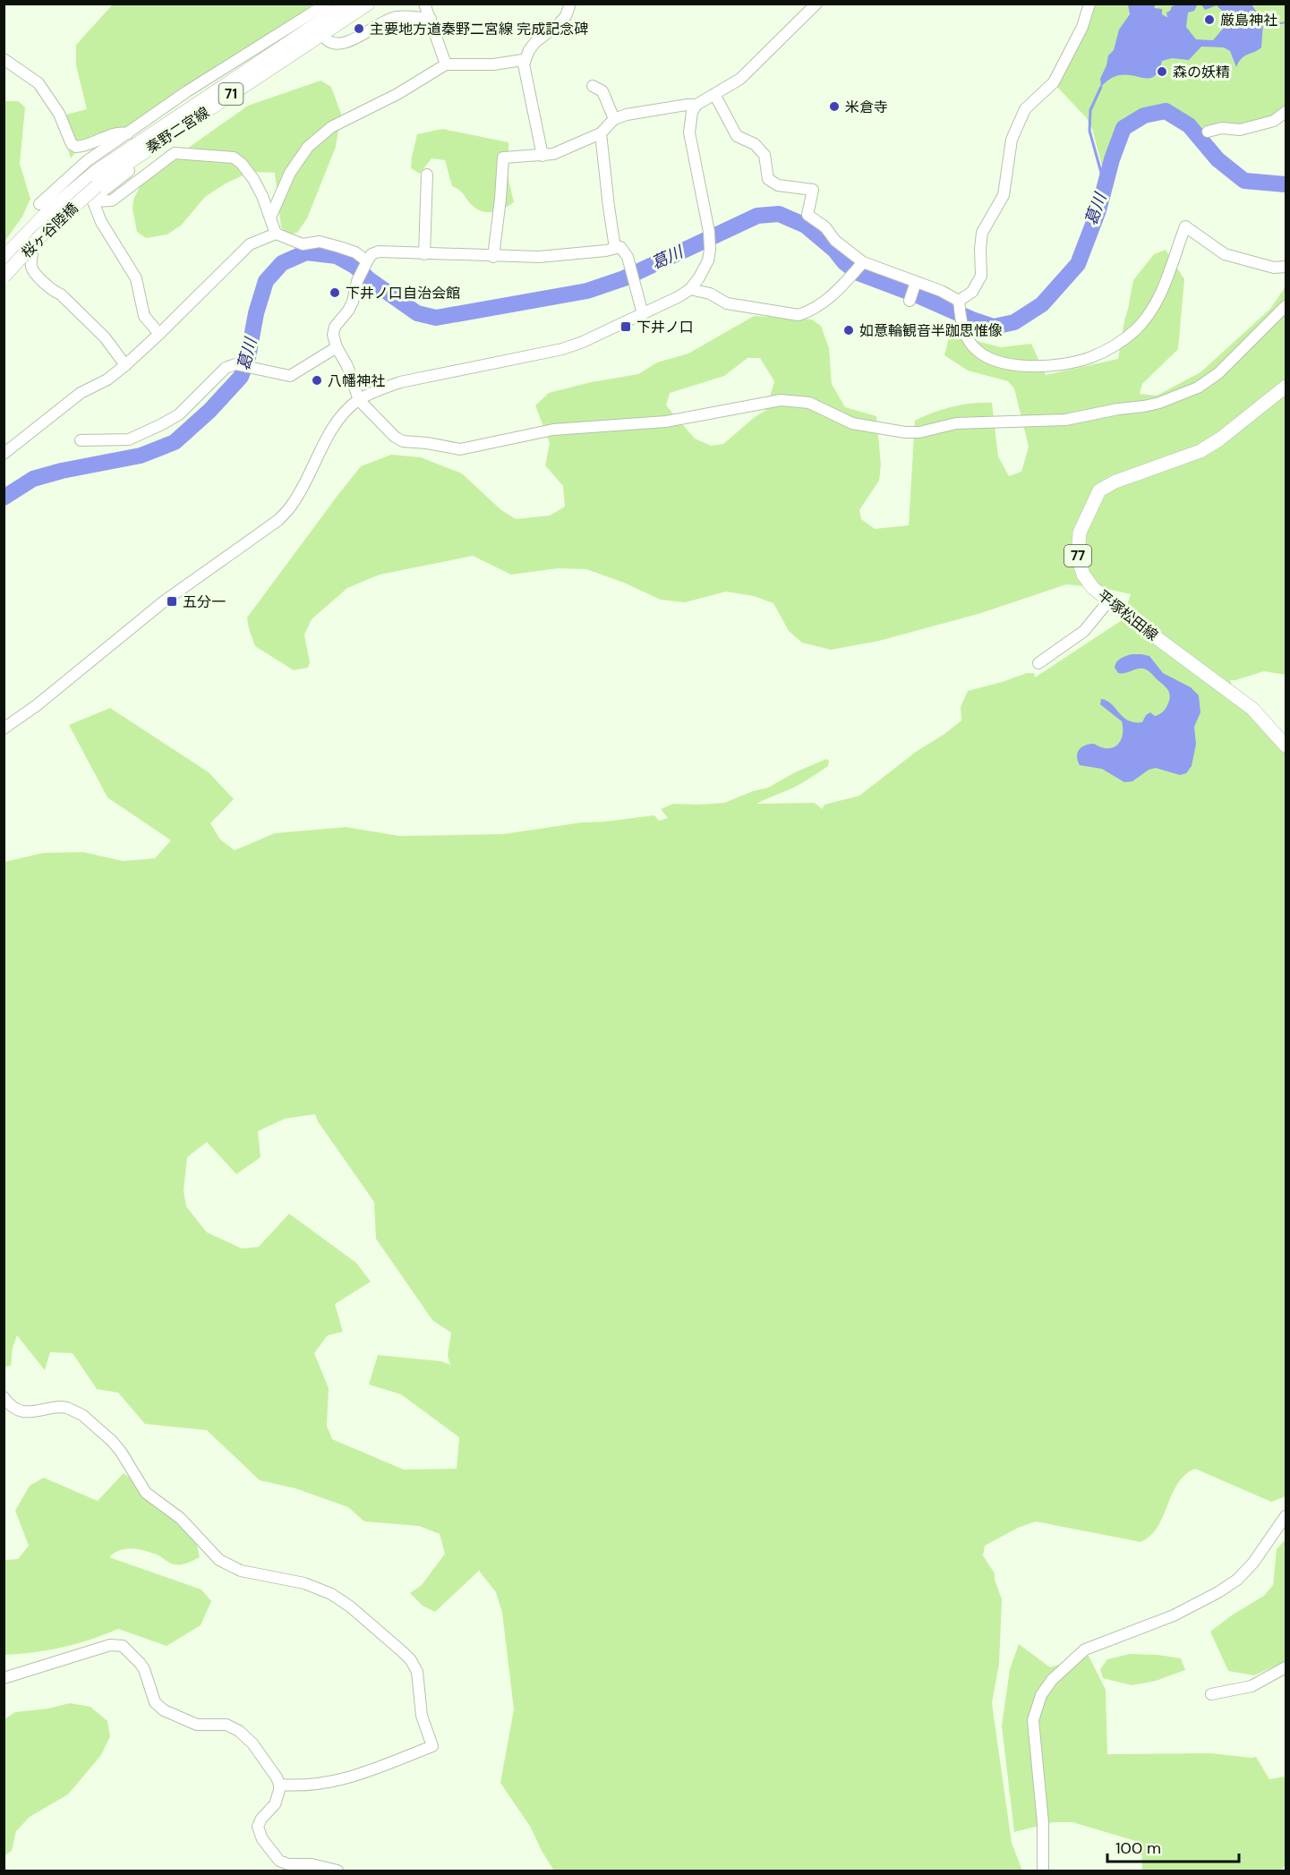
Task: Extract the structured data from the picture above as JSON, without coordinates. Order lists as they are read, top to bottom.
{
  "streets": {
    "main road": [
      "71",
      "秦野二宮線",
      "桜ヶ谷陸橋",
      "77",
      "平塚松田線"
    ]
  },
  "crossings": [
    ["秦野二宮線", "桜ヶ谷陸橋"]
  ],
  "water": ["葛川"],
  "places": {
    "other": [
      "厳島神社",
      "主要地方道秦野二宮線 完成記念碑",
      "森の妖精",
      "米倉寺",
      "下井ノ口自治会館",
      "如意輪観音半跏思惟像",
      "八幡神社"
    ],
    "transit": ["下井ノ口", "五分一"]
  },
  "scale_bar": "100 m"
}
